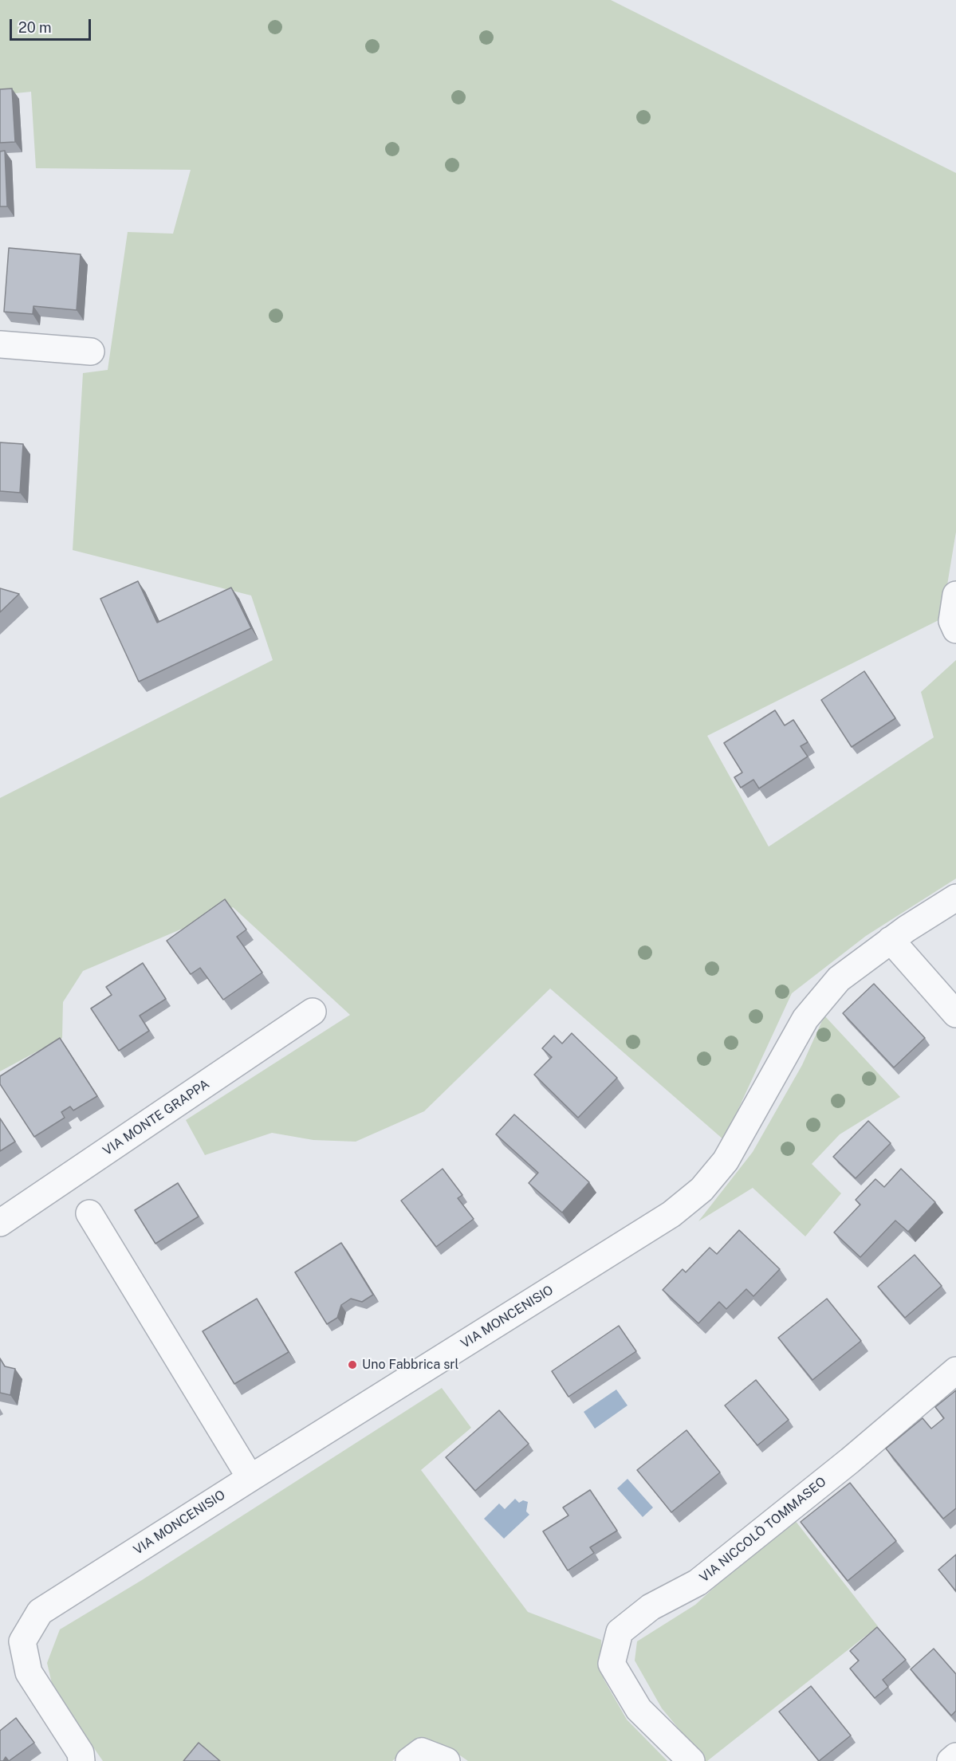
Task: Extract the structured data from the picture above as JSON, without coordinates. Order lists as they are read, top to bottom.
{
  "streets": {
    "street": ["VIA MONTE GRAPPA", "VIA MONCENISIO", "VIA NICCOLÒ TOMMASEO"]
  },
  "places": ["Uno Fabbrica srl"],
  "scale_bar": "20 m"
}
